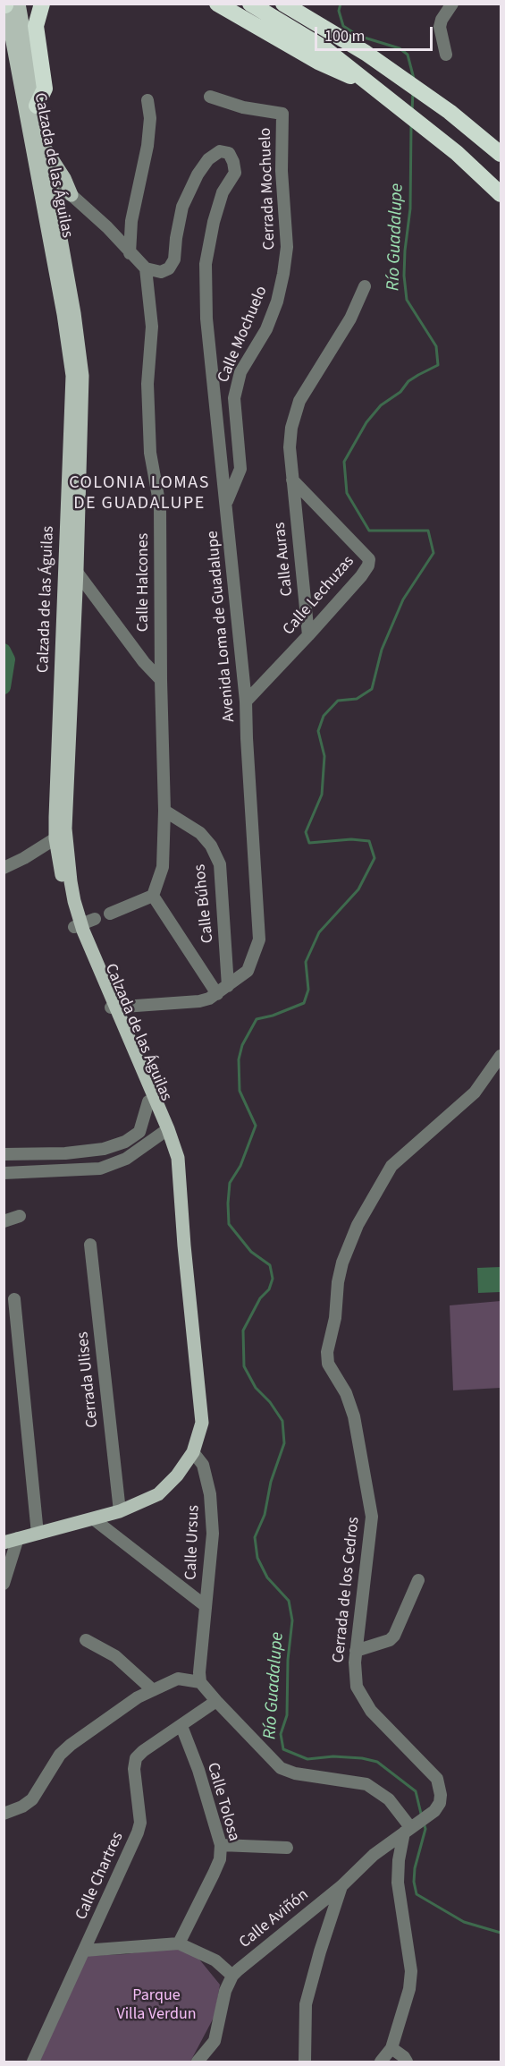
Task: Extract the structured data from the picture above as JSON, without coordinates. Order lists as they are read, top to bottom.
{
  "streets": {
    "main road": ["Calzada de las Águilas"],
    "street": [
      "Cerrada Mochuelo",
      "Calle Mochuelo",
      "Calle Auras",
      "Calle Halcones",
      "Calle Lechuzas",
      "Avenida Loma de Guadalupe",
      "Calle Búhos",
      "Cerrada Ulises",
      "Calle Ursus",
      "Cerrada de los Cedros",
      "Calle Tolosa",
      "Calle Chartres",
      "Calle Aviñón"
    ]
  },
  "crossings": [
    ["Calzada de las Águilas", "Avenida Loma de Guadalupe"],
    ["Calzada de las Águilas", "Cerrada Ulises"],
    ["Calzada de las Águilas", "Calle Ursus"],
    ["Cerrada Mochuelo", "Calle Mochuelo"],
    ["Calle Mochuelo", "Avenida Loma de Guadalupe"],
    ["Calle Auras", "Calle Lechuzas"],
    ["Calle Halcones", "Avenida Loma de Guadalupe"],
    ["Calle Halcones", "Calle Búhos"],
    ["Calle Lechuzas", "Avenida Loma de Guadalupe"],
    ["Avenida Loma de Guadalupe", "Calle Búhos"],
    ["Cerrada de los Cedros", "Calle Aviñón"],
    ["Calle Tolosa", "Calle Chartres"]
  ],
  "districts": ["COLONIA LOMAS DE GUADALUPE"],
  "water": ["Río Guadalupe"],
  "parks": ["Parque Villa Verdun"],
  "scale_bar": "100 m"
}
